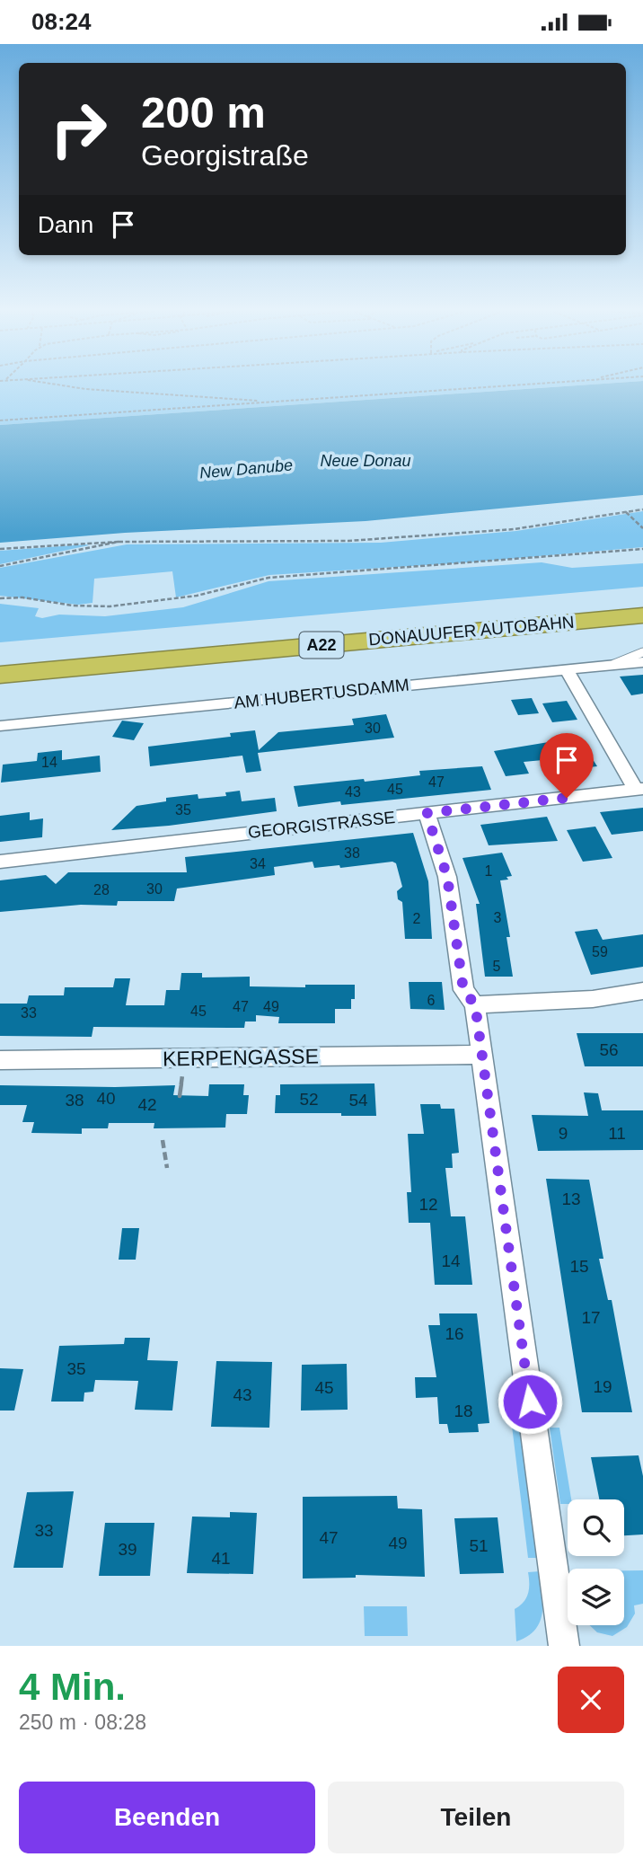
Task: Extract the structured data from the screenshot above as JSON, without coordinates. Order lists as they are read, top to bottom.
{
  "streets": {
    "highway": ["DONAUUFER AUTOBAHN", "A22"],
    "street": ["AM HUBERTUSDAMM", "GEORGISTRASSE", "KERPENGASSE"]
  },
  "water": ["Neue Donau", "New Danube"],
  "house_numbers": [
    "30",
    "14",
    "47",
    "45",
    "43",
    "35",
    "38",
    "34",
    "1",
    "30",
    "28",
    "3",
    "2",
    "59",
    "5",
    "6",
    "47",
    "49",
    "45",
    "33",
    "56",
    "40",
    "52",
    "38",
    "54",
    "42",
    "9",
    "11",
    "13",
    "12",
    "14",
    "15",
    "17",
    "16",
    "35",
    "19",
    "45",
    "43",
    "18",
    "33",
    "47",
    "49",
    "51",
    "39",
    "41"
  ],
  "page": {
    "status": "08:24",
    "turn": ["200 m", "Georgistraße"],
    "then": "Dann",
    "heading": ["4 Min.", "250 m · 08:28"],
    "buttons": ["Beenden", "Teilen"]
  }
}
